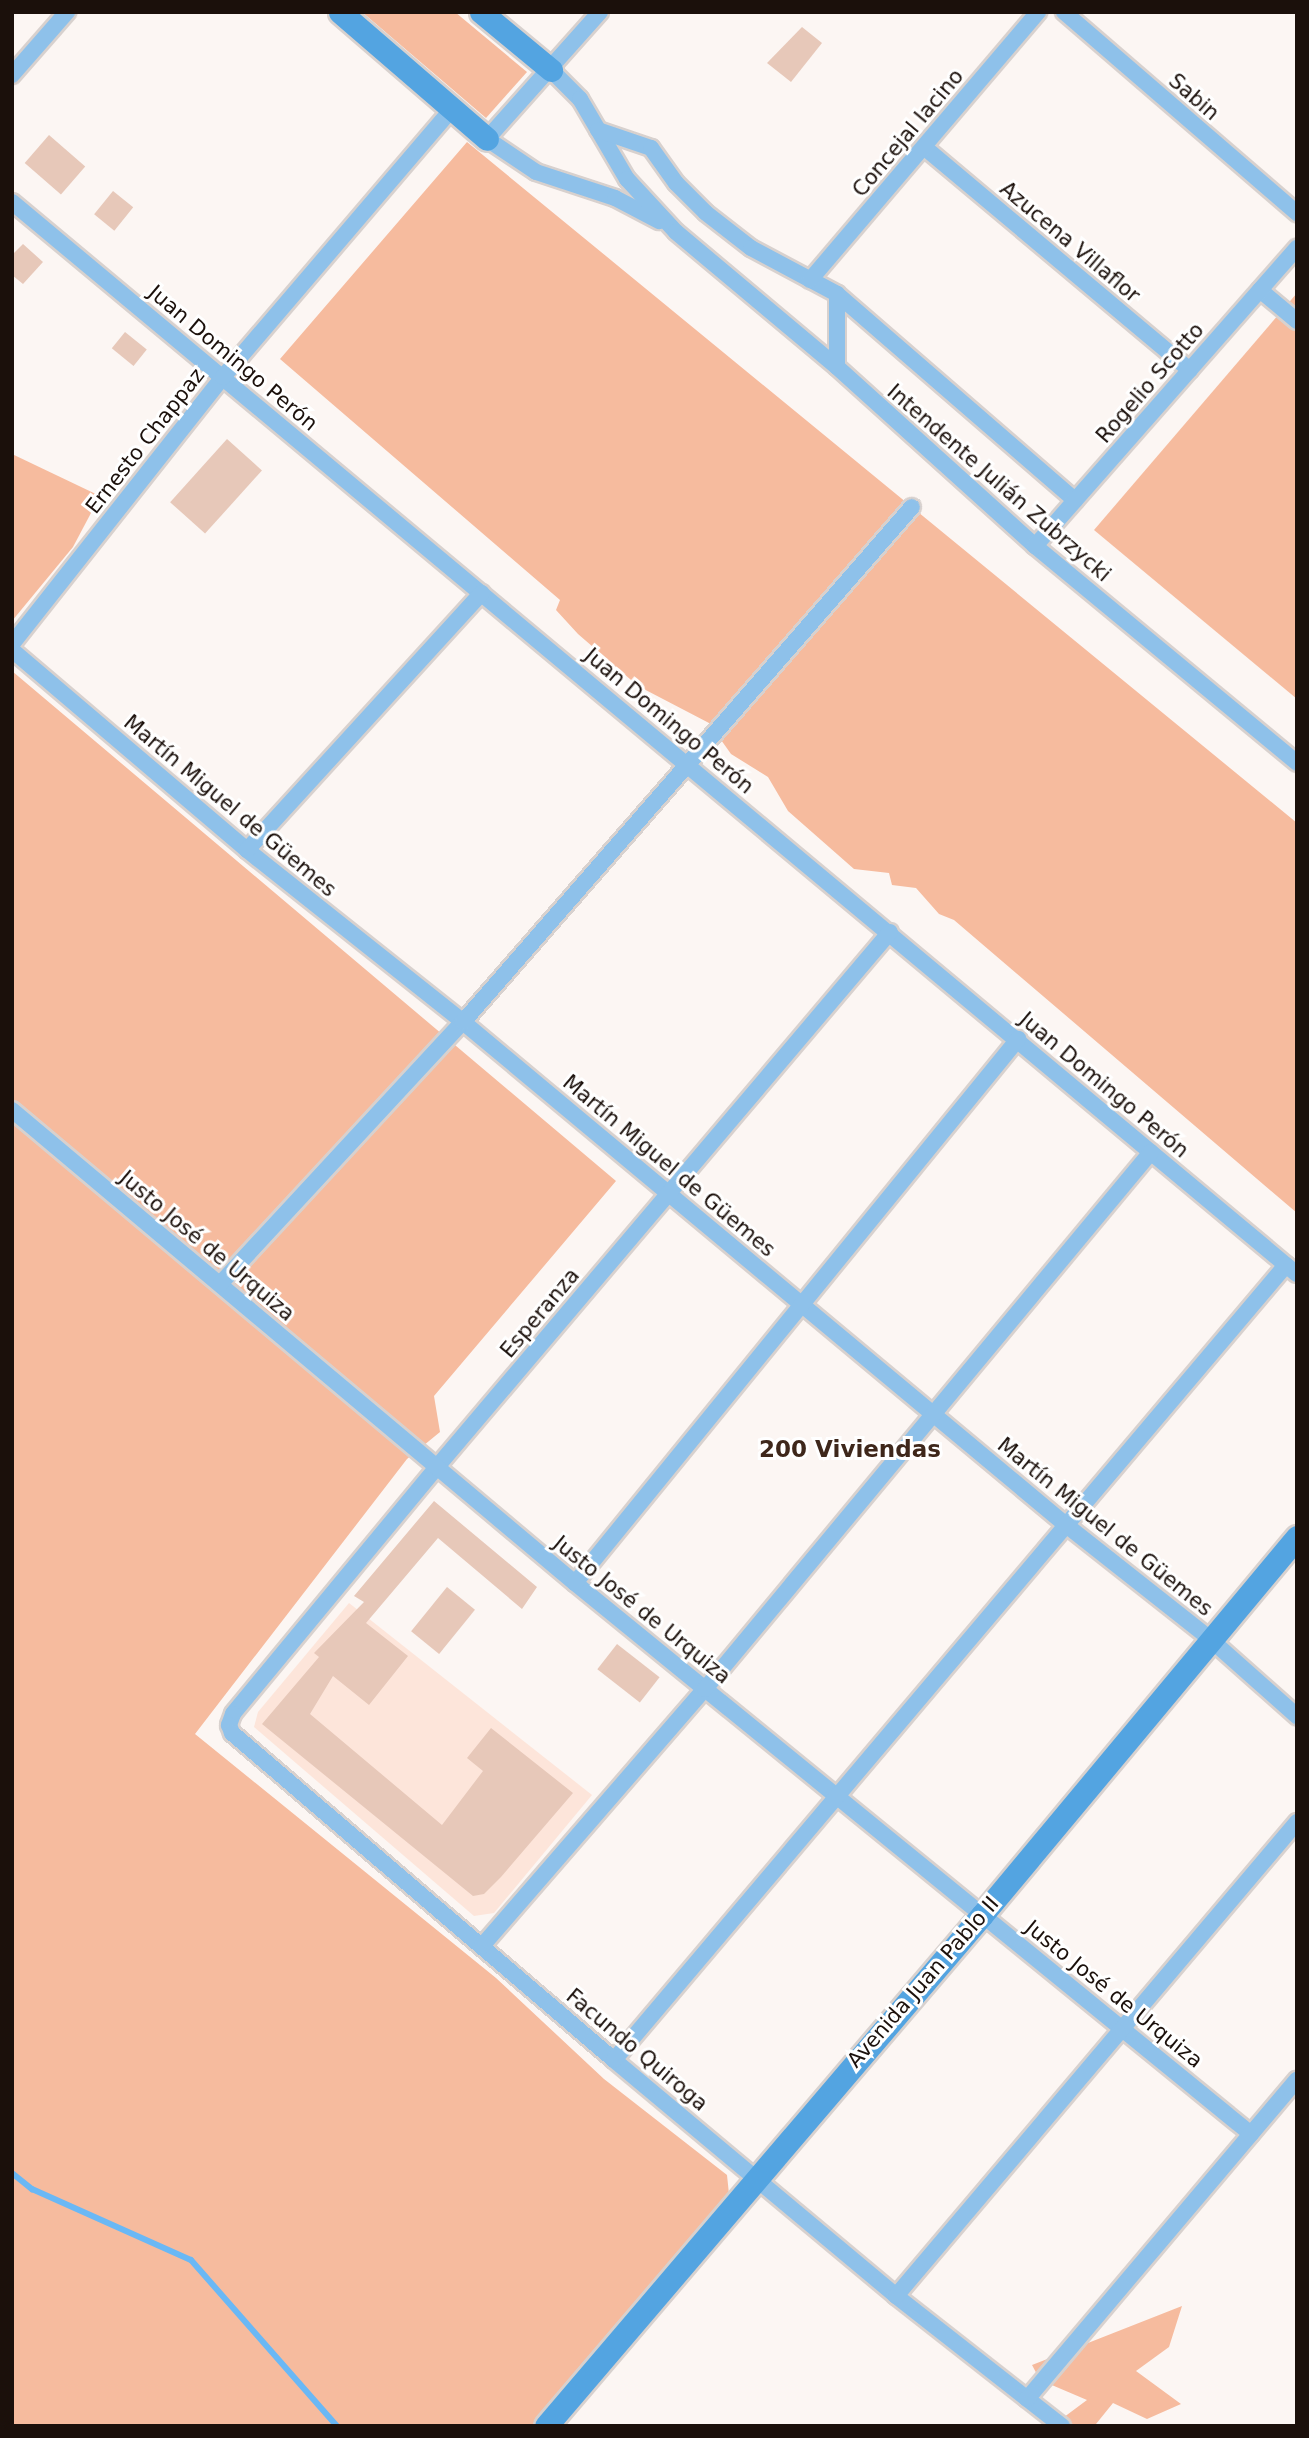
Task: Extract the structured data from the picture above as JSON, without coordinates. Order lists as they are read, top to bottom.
{
  "streets": {
    "street": [
      "Sabin",
      "Concejal Iacino",
      "Azucena Villaflor",
      "Juan Domingo Perón",
      "Rogelio Scotto",
      "Ernesto Chappaz",
      "Intendente Julián Zubrzycki",
      "Martín Miguel de Güemes",
      "Justo José de Urquiza",
      "Esperanza",
      "Avenida Juan Pablo II",
      "Facundo Quiroga"
    ]
  },
  "crossings": [
    ["Concejal Iacino", "Azucena Villaflor"],
    ["Azucena Villaflor", "Rogelio Scotto"],
    ["Juan Domingo Perón", "Ernesto Chappaz"],
    ["Juan Domingo Perón", "Esperanza"],
    ["Rogelio Scotto", "Intendente Julián Zubrzycki"],
    ["Martín Miguel de Güemes", "Esperanza"],
    ["Martín Miguel de Güemes", "Avenida Juan Pablo II"],
    ["Justo José de Urquiza", "Esperanza"],
    ["Justo José de Urquiza", "Avenida Juan Pablo II"],
    ["Esperanza", "Facundo Quiroga"],
    ["Avenida Juan Pablo II", "Facundo Quiroga"]
  ],
  "districts": ["200 Viviendas"]
}
